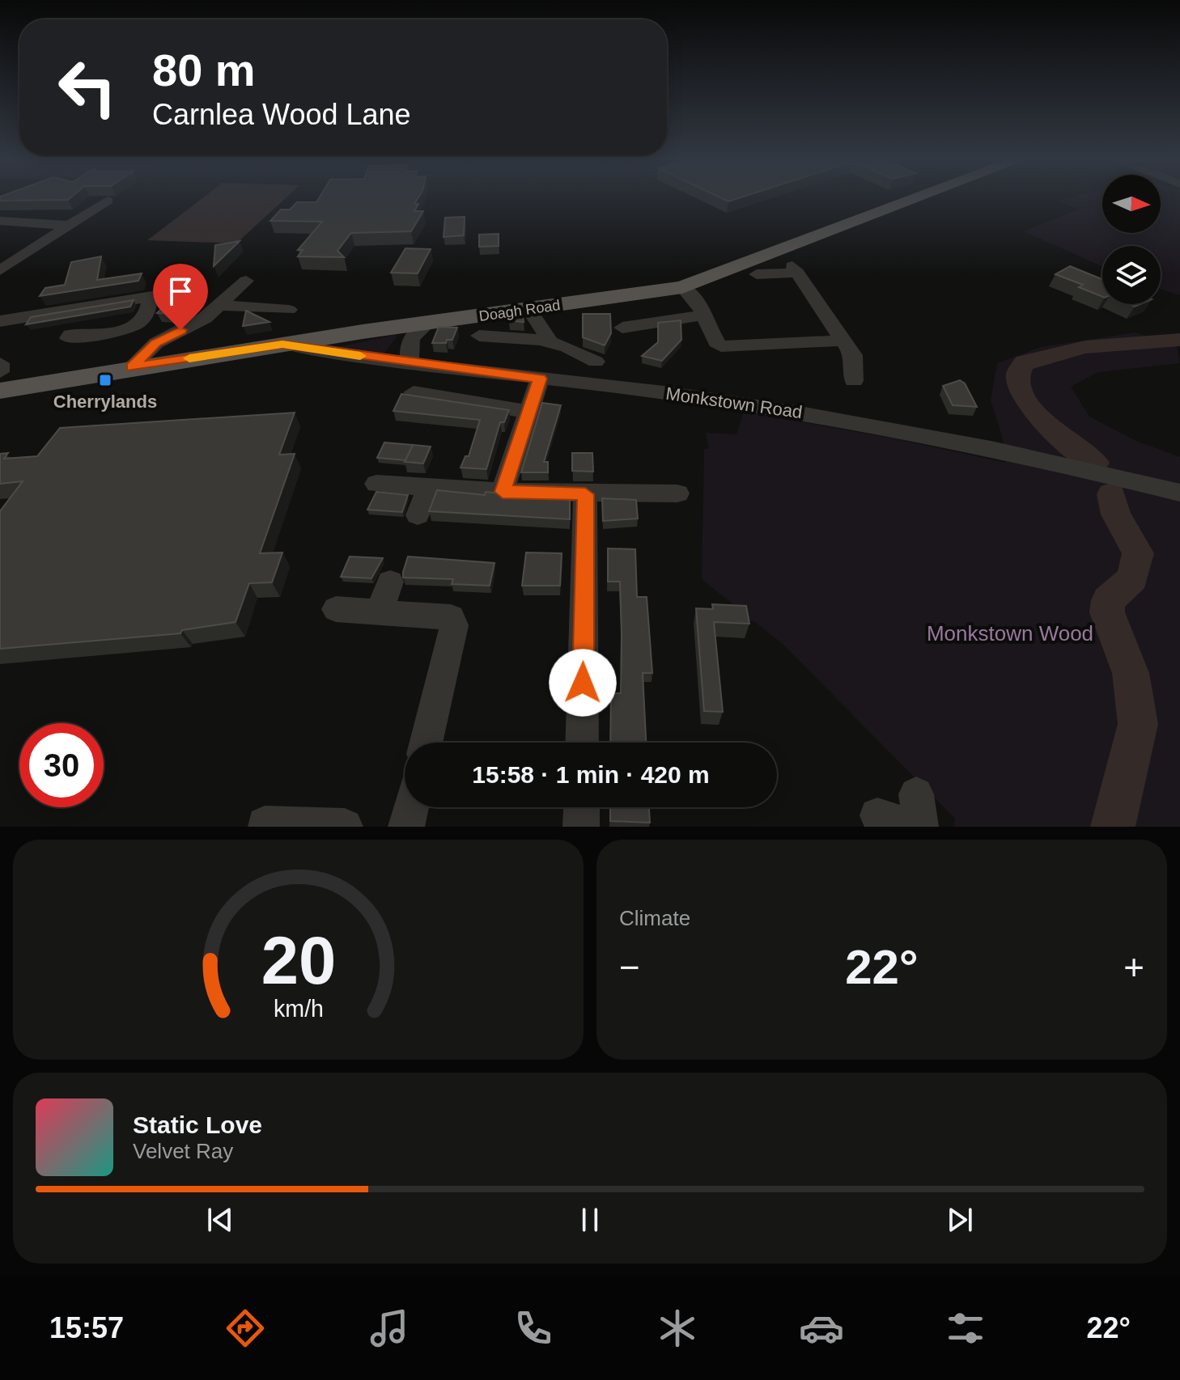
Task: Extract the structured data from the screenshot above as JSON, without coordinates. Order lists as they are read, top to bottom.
{
  "streets": {
    "main road": ["Doagh Road"],
    "street": ["Monkstown Road"]
  },
  "crossings": [
    ["Doagh Road", "Monkstown Road"]
  ],
  "parks": ["Monkstown Wood"],
  "places": {
    "transit": ["Cherrylands"]
  },
  "north": "right",
  "page": {
    "turn": ["80 m", "Carnlea Wood Lane"],
    "limit": "30",
    "trip": "15:58 · 1 min · 420 m",
    "tile": "Climate",
    "heat": ["−", "22°", "+"],
    "song": ["Static Love", "Velvet Ray"],
    "tabs": ["15:57", "22°"],
    "gauge": ["20", "km/h"]
  }
}
